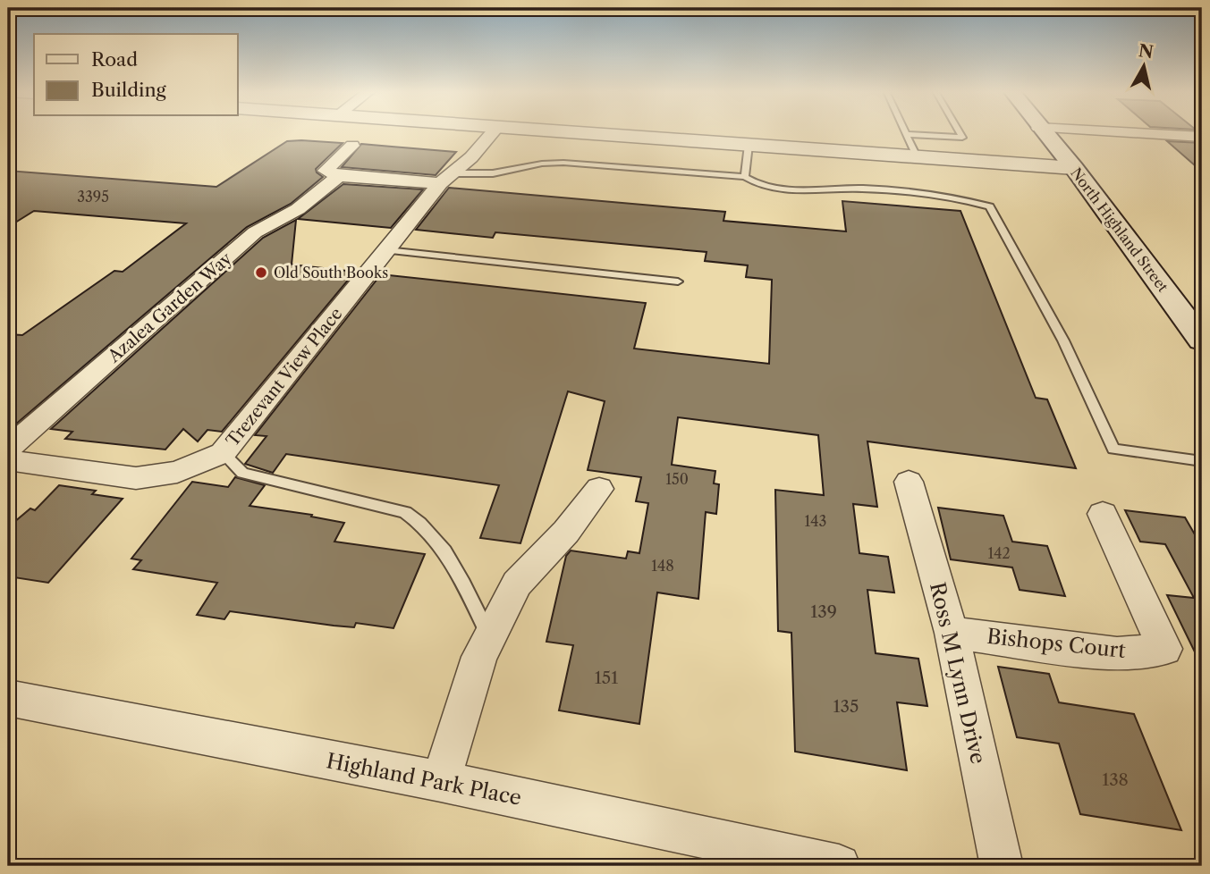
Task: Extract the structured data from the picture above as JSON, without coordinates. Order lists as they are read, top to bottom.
{
  "streets": {
    "main road": ["North Highland Street"],
    "street": [
      "Azalea Garden Way",
      "Trezevant View Place",
      "Bishops Court",
      "Ross M Lynn Drive",
      "Highland Park Place"
    ]
  },
  "crossings": [
    ["Bishops Court", "Ross M Lynn Drive"]
  ],
  "places": ["Old South Books"],
  "house_numbers": [
    "3395",
    "150",
    "143",
    "142",
    "148",
    "139",
    "151",
    "135",
    "138"
  ],
  "legend": ["Road", "Building"],
  "north": "top"
}
